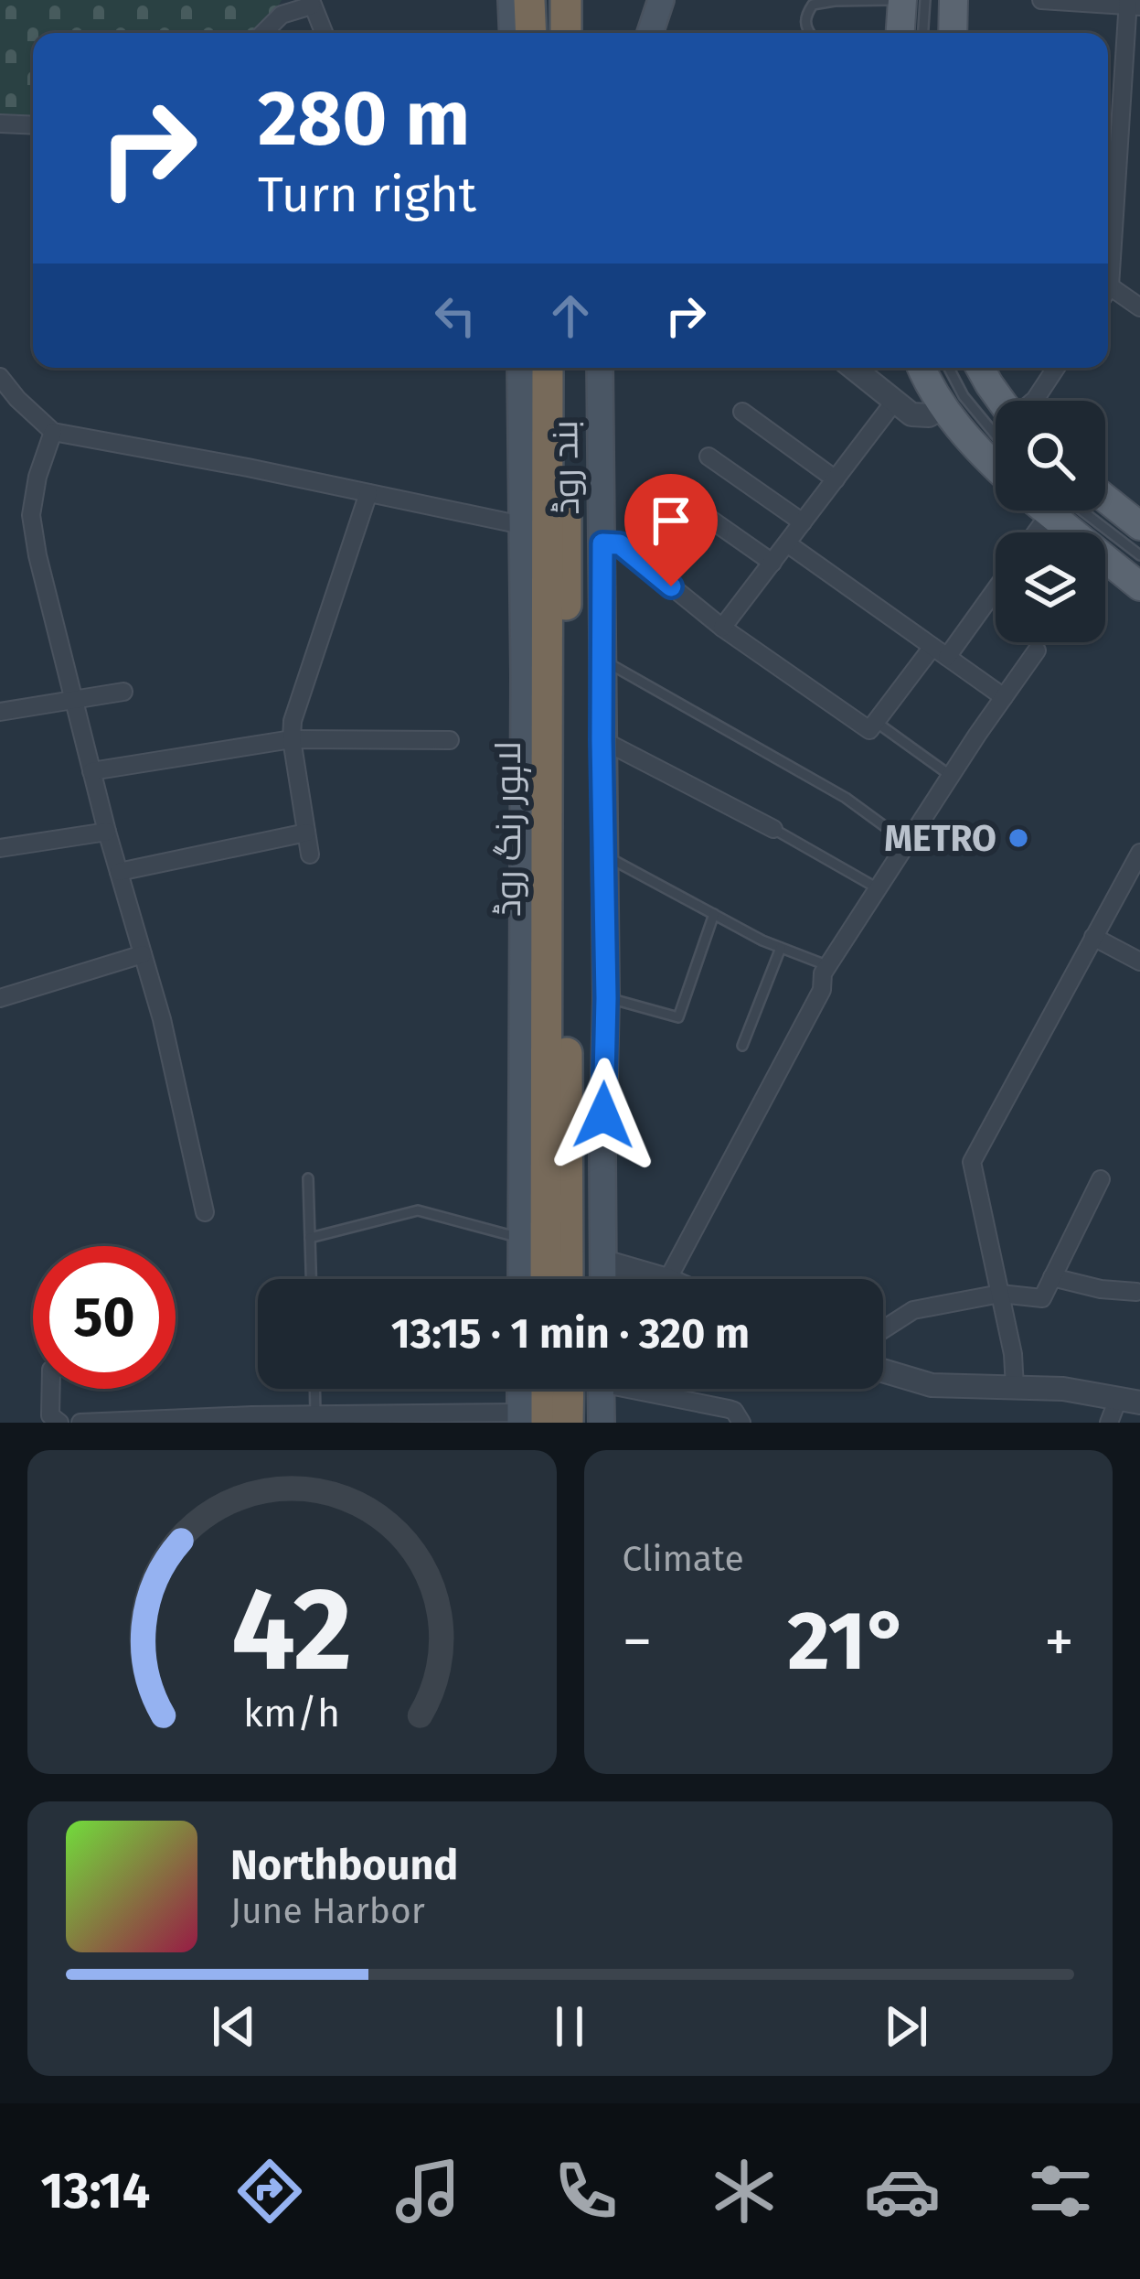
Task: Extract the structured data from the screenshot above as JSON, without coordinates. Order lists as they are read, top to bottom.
{
  "streets": {
    "highway": ["لاہور رنگ روڈ"],
    "main road": ["بند روڈ"]
  },
  "places": ["METRO"],
  "page": {
    "turn": ["280 m", "Turn right"],
    "limit": "50",
    "trip": "13:15 · 1 min · 320 m",
    "tile": "Climate",
    "heat": ["−", "21°", "+"],
    "song": ["Northbound", "June Harbor"],
    "tabs": "13:14",
    "gauge": ["42", "km/h"]
  }
}
